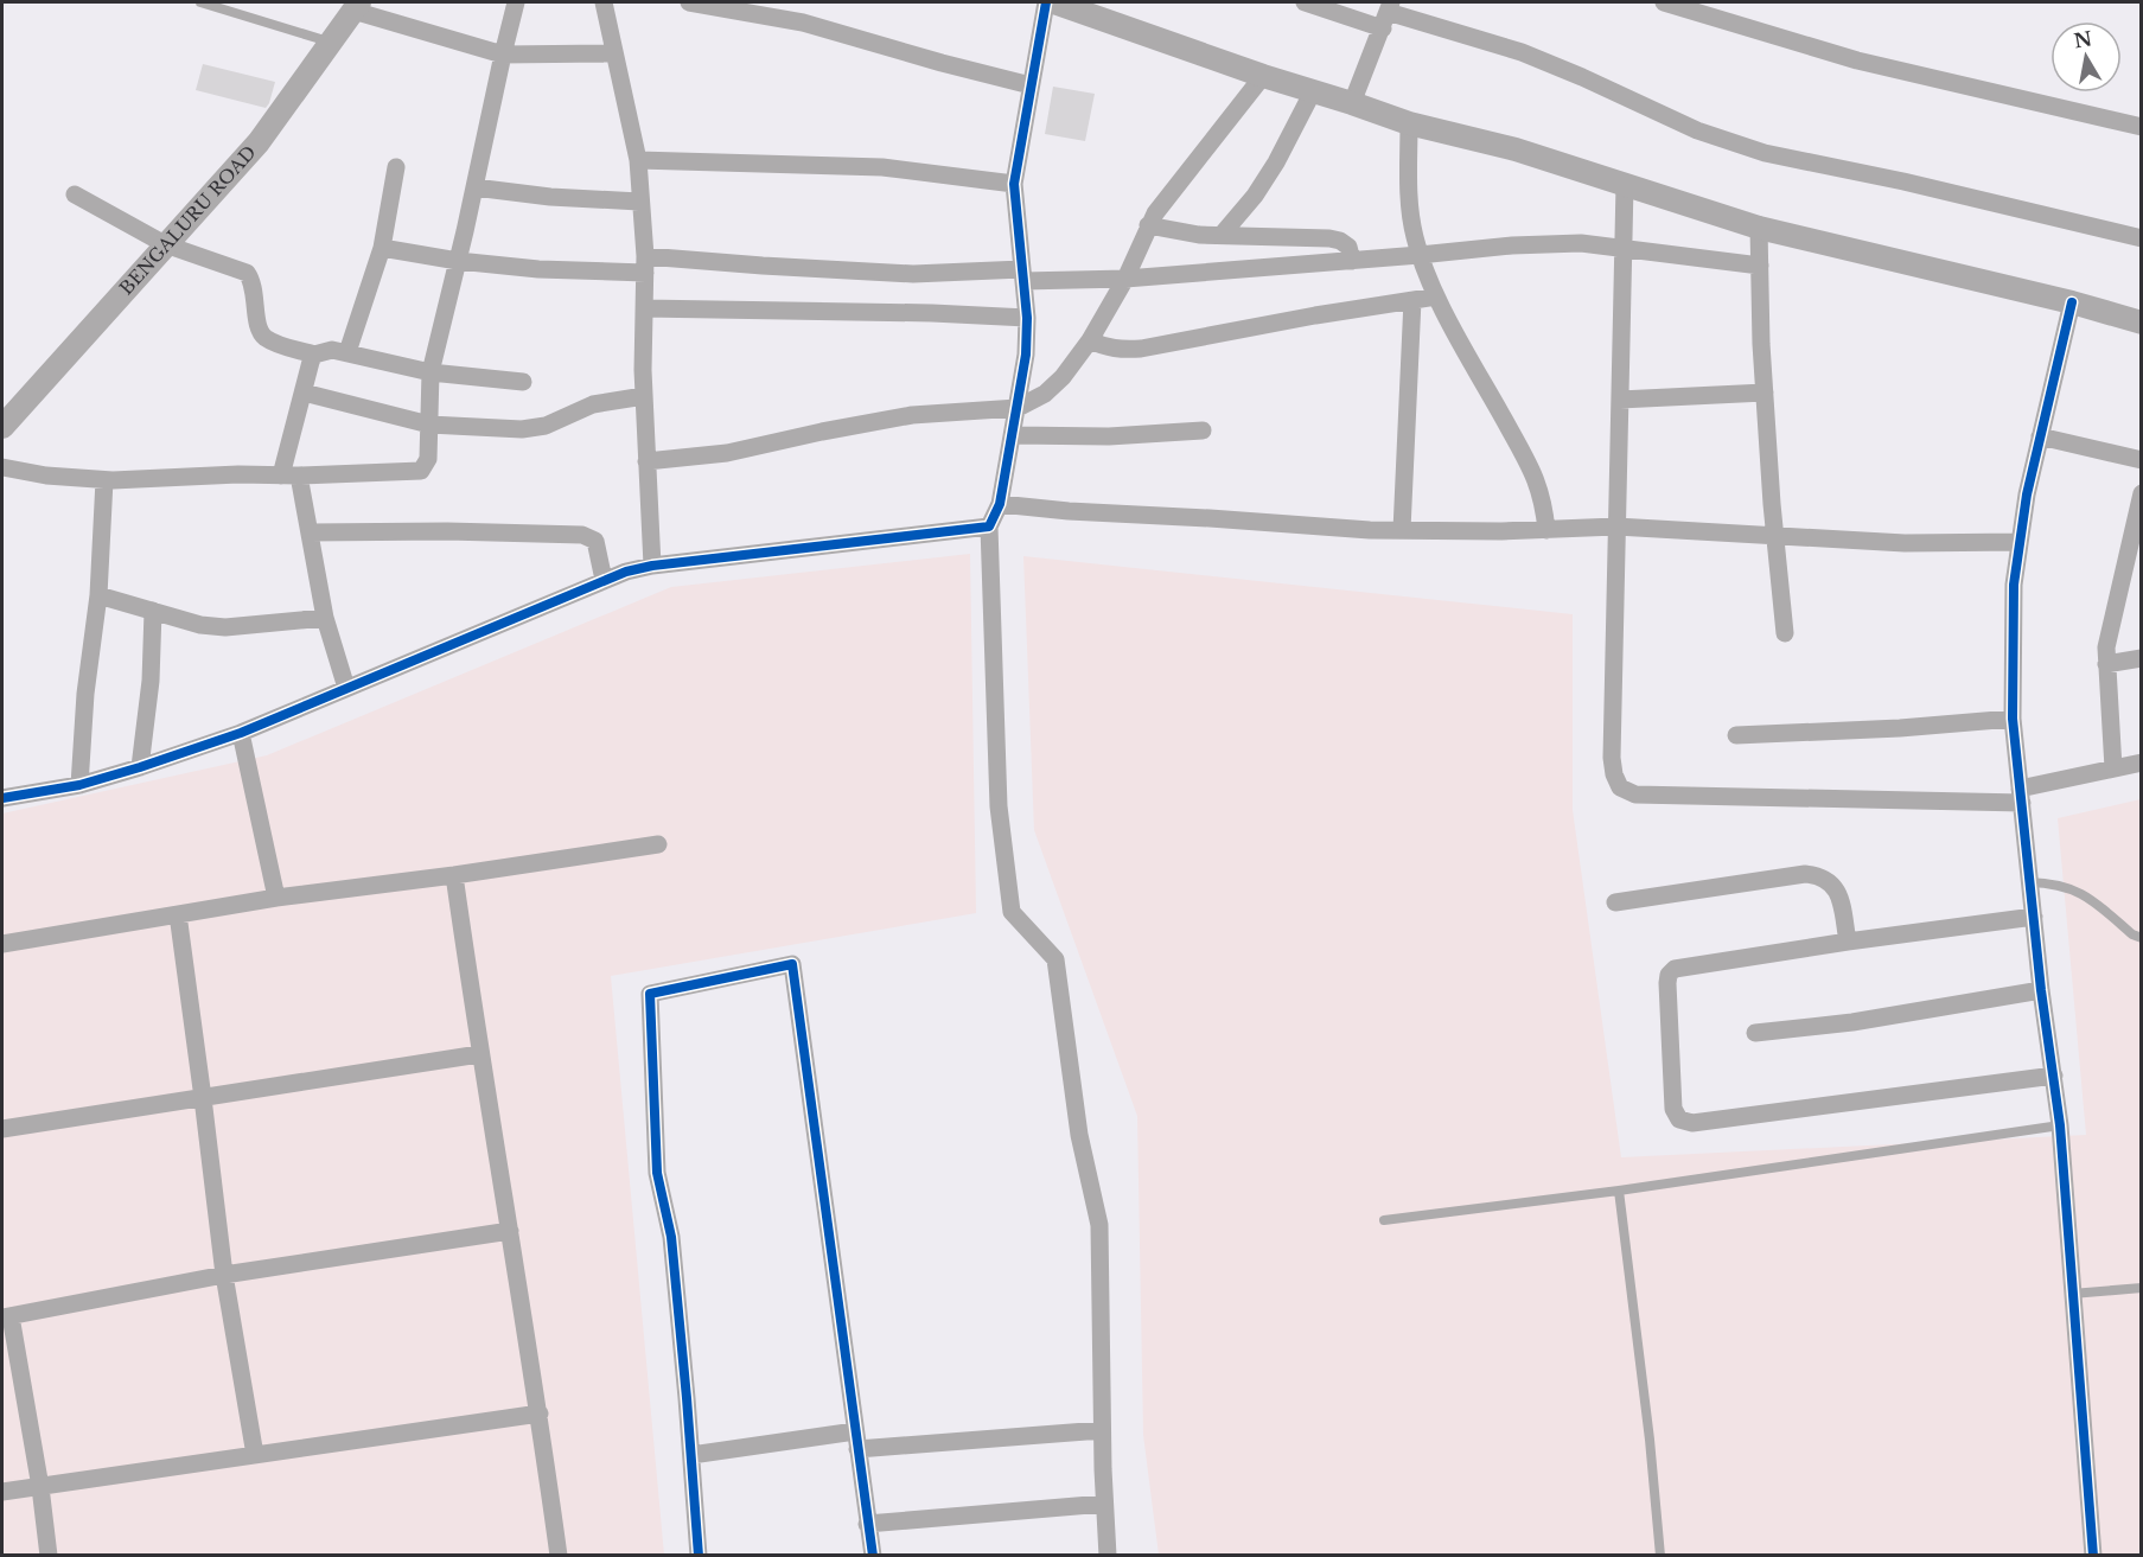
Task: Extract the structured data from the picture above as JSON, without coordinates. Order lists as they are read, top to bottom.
{
  "streets": {
    "street": ["BENGALURU ROAD"]
  },
  "north": "top"
}
